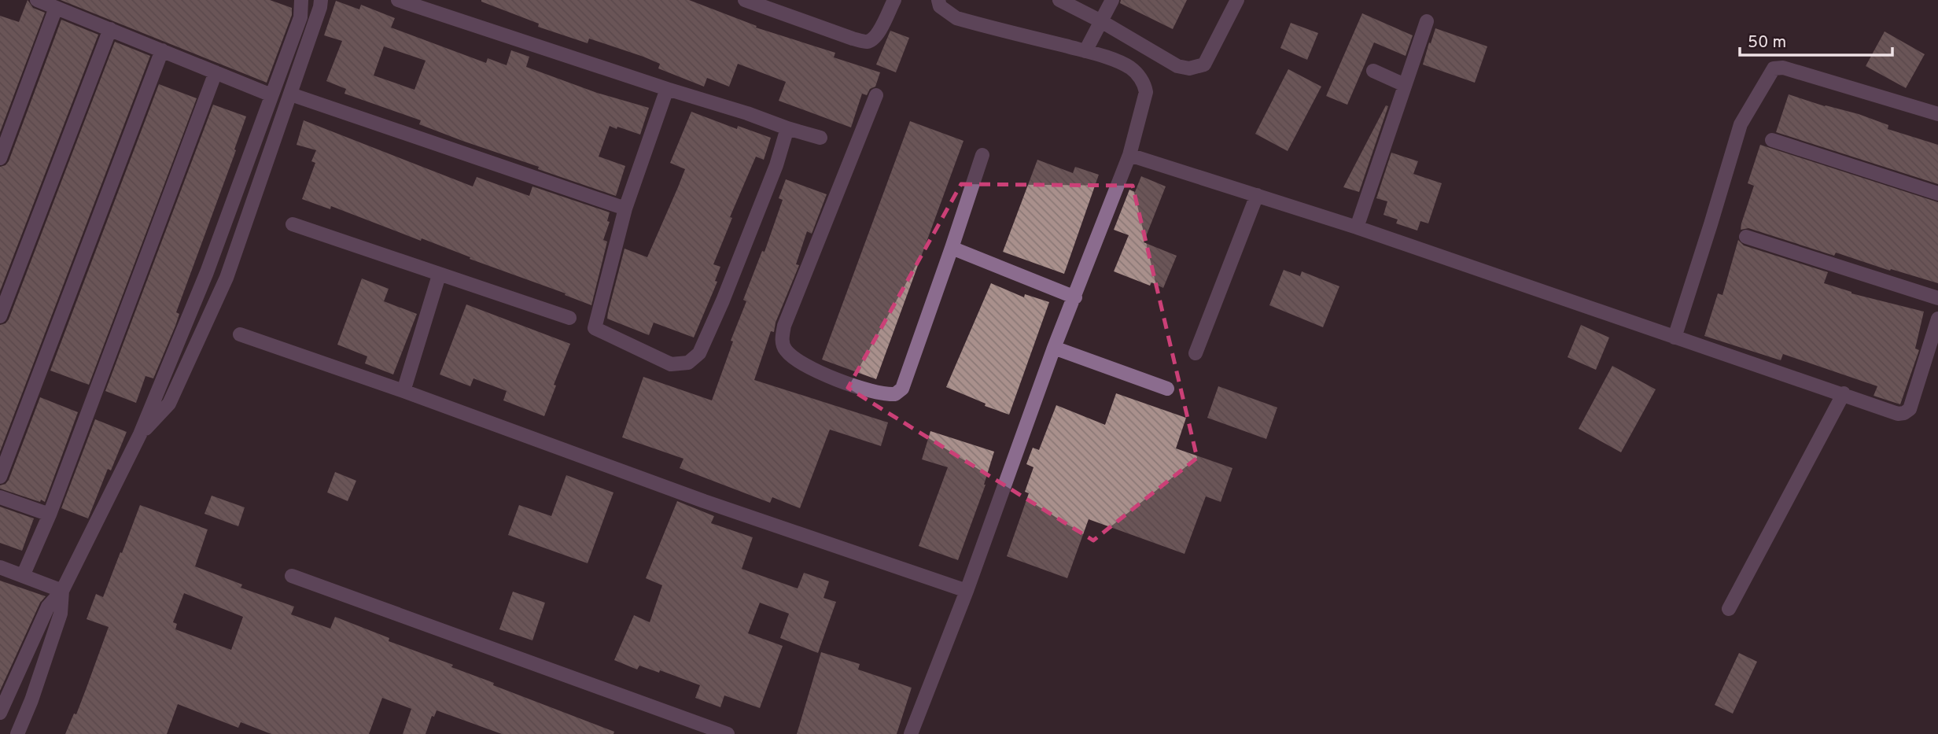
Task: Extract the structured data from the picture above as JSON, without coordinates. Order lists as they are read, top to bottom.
{
  "scale_bar": "50 m"
}
